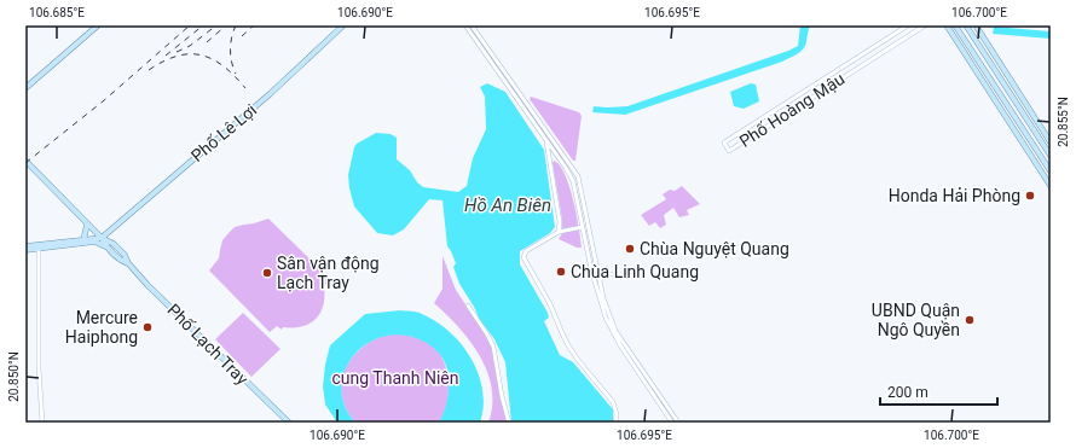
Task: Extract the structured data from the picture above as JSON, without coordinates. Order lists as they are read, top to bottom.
{
  "streets": {
    "main road": ["Phố Lê Lợi", "Phố Lạch Tray"],
    "street": ["Phố Hoàng Mậu"]
  },
  "crossings": [
    ["Phố Lê Lợi", "Phố Lạch Tray"]
  ],
  "water": ["Hồ An Biên"],
  "parks": ["cung Thanh Niên"],
  "places": [
    "Honda Hải Phòng",
    "Chùa Nguyệt Quang",
    "Chùa Linh Quang",
    "Sân vận động Lạch Tray",
    "UBND Quận Ngô Quyền",
    "Mercure Haiphong"
  ],
  "scale_bar": "200 m",
  "coordinates": [
    "106.685°E",
    "106.690°E",
    "106.695°E",
    "106.700°E",
    "20.855°N",
    "20.850°N"
  ]
}
